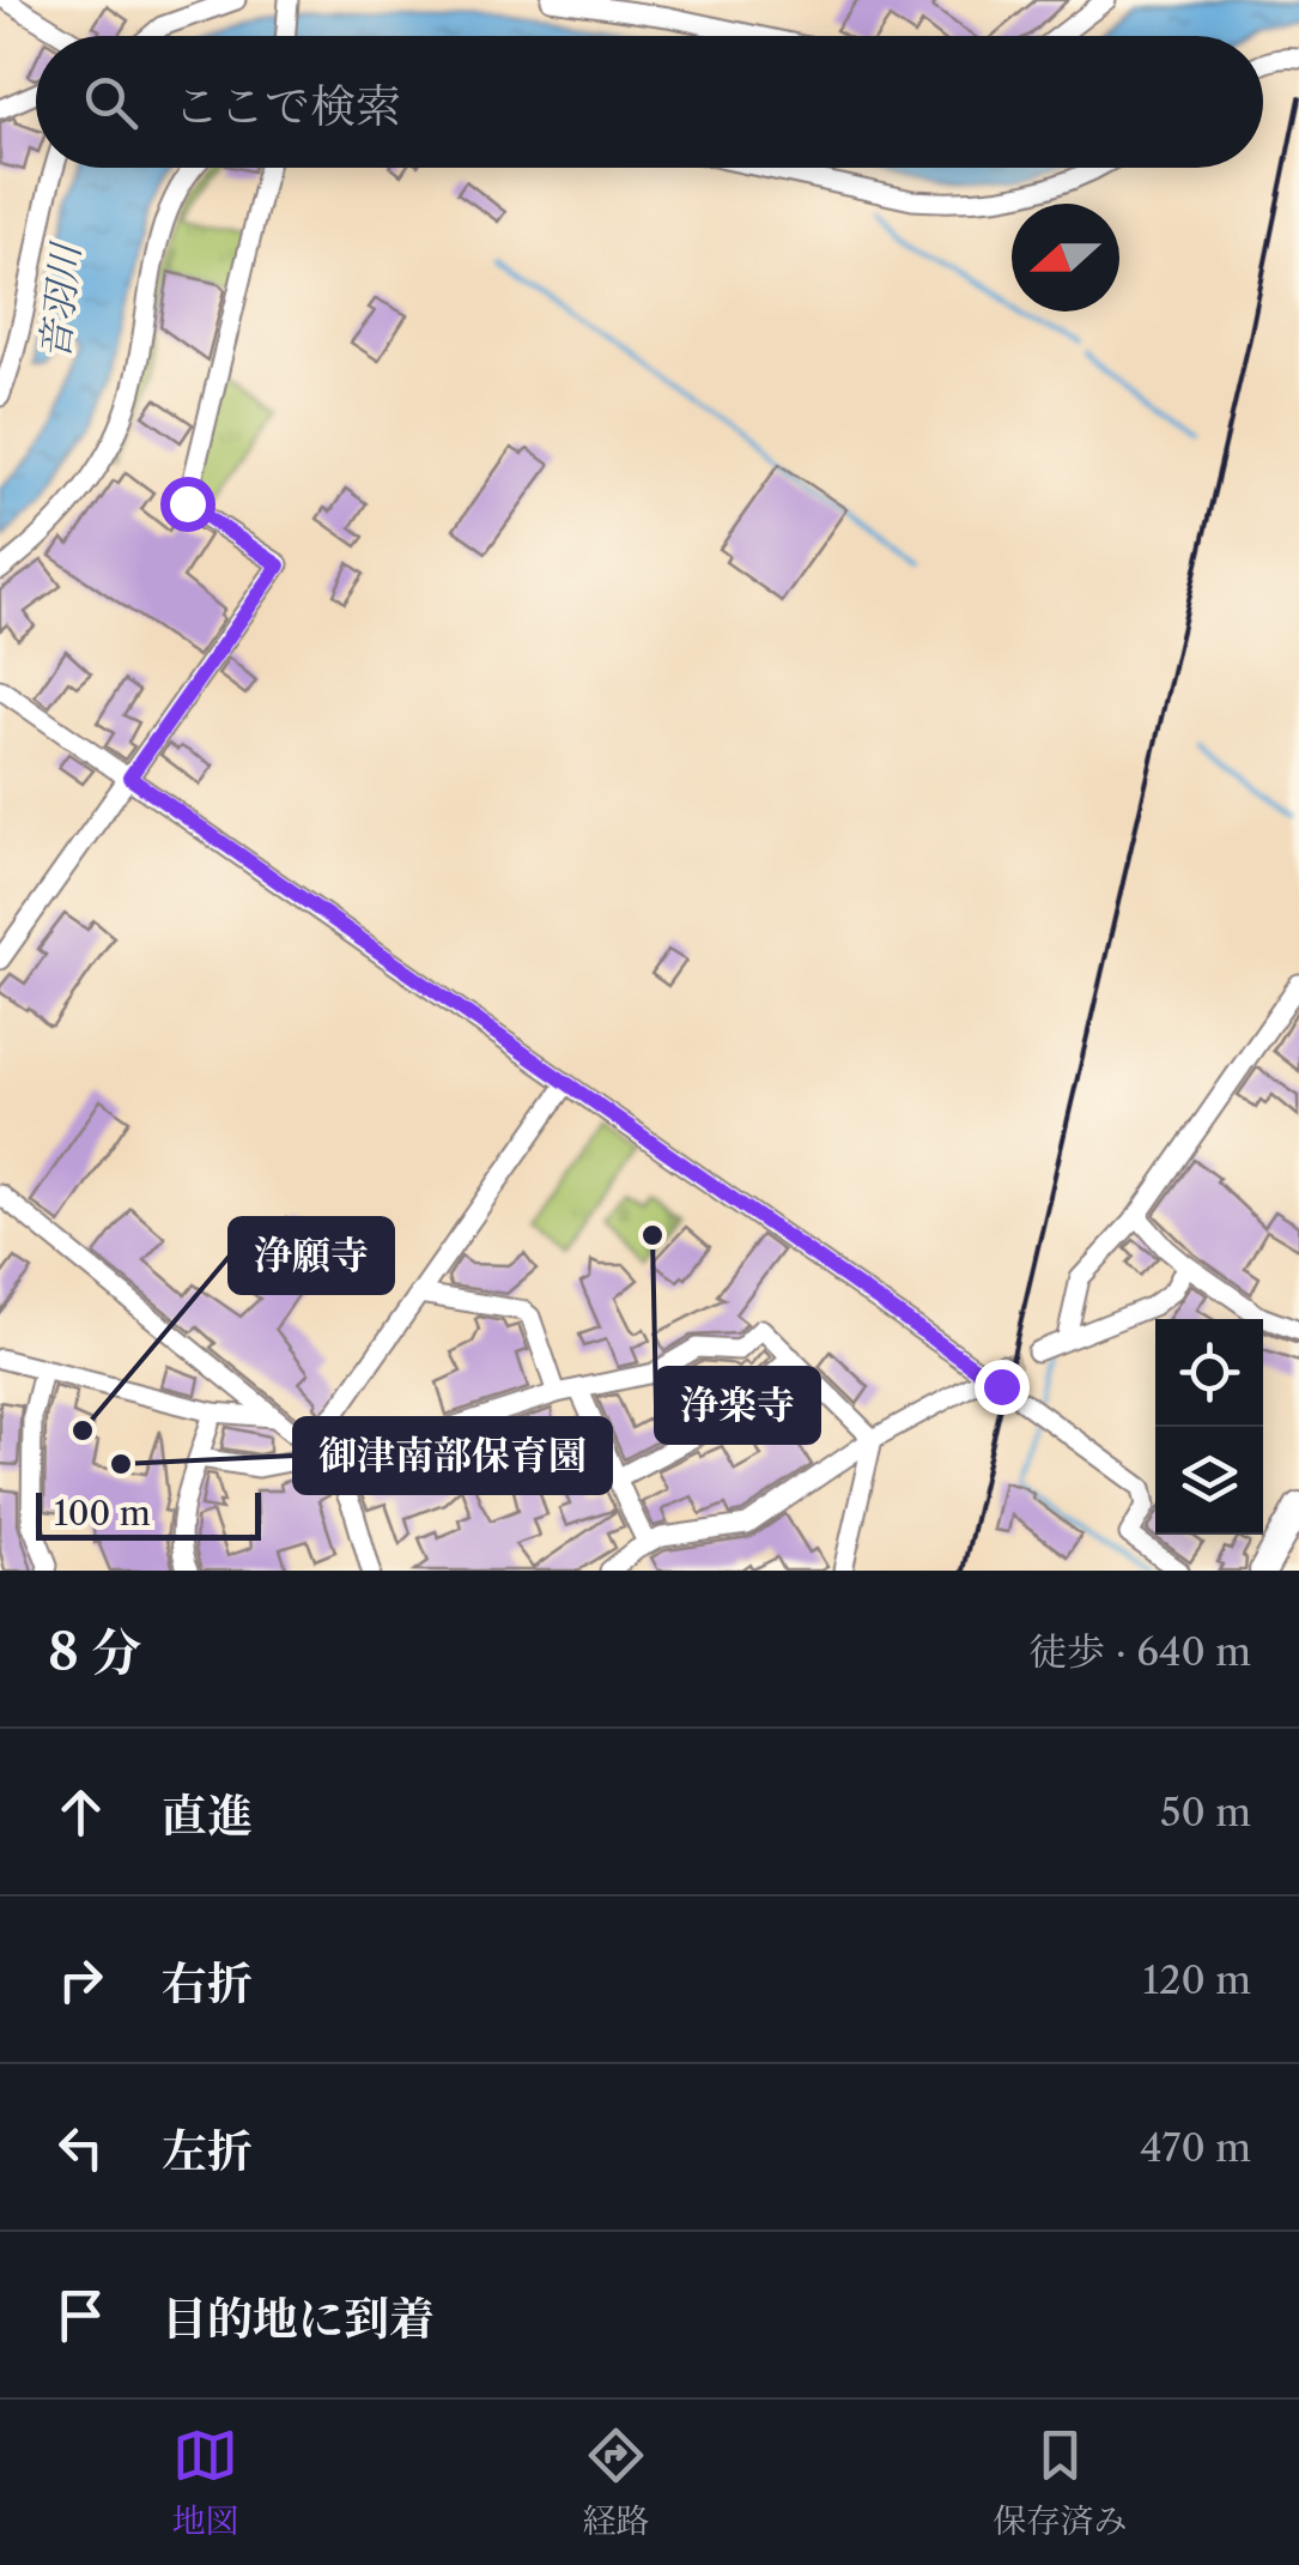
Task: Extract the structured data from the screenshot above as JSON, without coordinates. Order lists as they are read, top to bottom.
{
  "water": ["音羽川"],
  "places": ["浄楽寺", "浄願寺", "御津南部保育園"],
  "scale_bar": "100 m",
  "north": "left",
  "page": {
    "search": "ここで検索",
    "scale": "100 m",
    "heading": ["8 分", "徒歩 · 640 m"],
    "list": [
      ["直進", "50 m"],
      ["右折", "120 m"],
      ["左折", "470 m"],
      "目的地に到着"
    ],
    "nav": ["地図", "経路", "保存済み"]
  }
}
